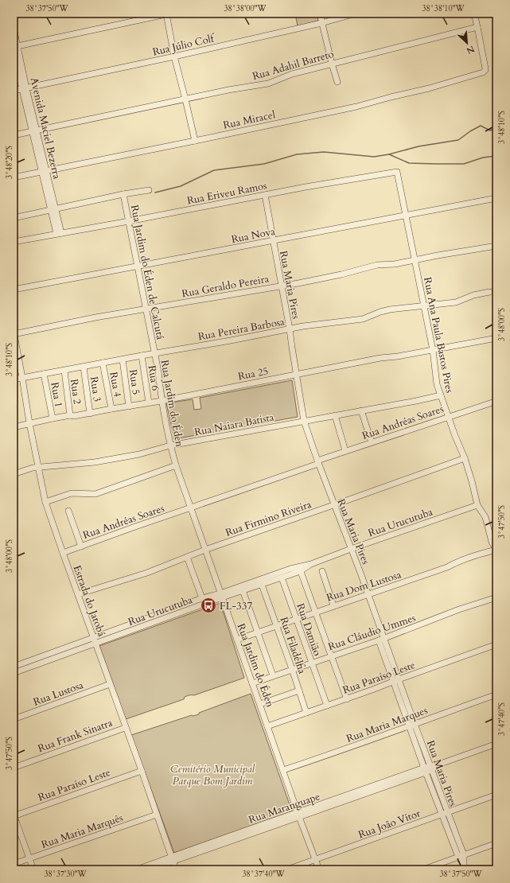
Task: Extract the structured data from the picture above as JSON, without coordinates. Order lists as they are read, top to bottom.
{
  "streets": {
    "street": [
      "Rua Júlio Colf",
      "Rua Adahil Barreto",
      "Rua Miracel",
      "Avenida Maciel Bezerra",
      "Rua Eriveu Ramos",
      "Rua Nova",
      "Rua Jardim do Éden de Calcutá",
      "Rua Maria Pires",
      "Rua Geraldo Pereira",
      "Rua Pereira Barbosa",
      "Rua Ana Paula Bastos Pires",
      "Rua 25",
      "Rua 6",
      "Rua 5",
      "Rua 4",
      "Rua 3",
      "Rua 2",
      "Rua 1",
      "Rua Jardim do Éden",
      "Rua Andréas Soares",
      "Rua Naiara Batista",
      "Rua Firmino Riveira",
      "Rua Urucutuba",
      "Rua Dom Lustosa",
      "Estrada do Jatobá",
      "Rua Damião",
      "Rua Cláudio Ummes",
      "Rua Filadélfia",
      "Rua Paraíso Leste",
      "Rua Lustosa",
      "Rua Maria Marques",
      "Rua Frank Sinatra",
      "Rua Maranguape",
      "Rua João Vítor",
      "Rua Maria Marquês"
    ]
  },
  "crossings": [
    ["Rua Júlio Colf", "Avenida Maciel Bezerra"],
    ["Rua Adahil Barreto", "Rua Miracel"],
    ["Rua Adahil Barreto", "Avenida Maciel Bezerra"],
    ["Rua Miracel", "Avenida Maciel Bezerra"],
    ["Avenida Maciel Bezerra", "Rua Eriveu Ramos"],
    ["Rua Eriveu Ramos", "Rua Jardim do Éden de Calcutá"],
    ["Rua Eriveu Ramos", "Rua Maria Pires"],
    ["Rua Eriveu Ramos", "Rua Ana Paula Bastos Pires"],
    ["Rua Nova", "Rua Jardim do Éden de Calcutá"],
    ["Rua Nova", "Rua Maria Pires"],
    ["Rua Nova", "Rua Ana Paula Bastos Pires"],
    ["Rua Jardim do Éden de Calcutá", "Rua Geraldo Pereira"],
    ["Rua Jardim do Éden de Calcutá", "Rua Pereira Barbosa"],
    ["Rua Jardim do Éden de Calcutá", "Rua Jardim do Éden"],
    ["Rua Maria Pires", "Rua Geraldo Pereira"],
    ["Rua Maria Pires", "Rua Pereira Barbosa"],
    ["Rua Maria Pires", "Rua 25"],
    ["Rua Maria Pires", "Rua Andréas Soares"],
    ["Rua Maria Pires", "Rua Naiara Batista"],
    ["Rua Maria Pires", "Rua Firmino Riveira"],
    ["Rua Maria Pires", "Rua Urucutuba"],
    ["Rua Maria Pires", "Rua Dom Lustosa"],
    ["Rua Maria Pires", "Rua Cláudio Ummes"],
    ["Rua Maria Pires", "Rua Paraíso Leste"],
    ["Rua Maria Pires", "Rua Maria Marques"],
    ["Rua Maria Pires", "Rua Maranguape"],
    ["Rua Maria Pires", "Rua João Vítor"],
    ["Rua Geraldo Pereira", "Rua Ana Paula Bastos Pires"],
    ["Rua Geraldo Pereira", "Estrada do Jatobá"],
    ["Rua Pereira Barbosa", "Rua Ana Paula Bastos Pires"],
    ["Rua Pereira Barbosa", "Rua 6"],
    ["Rua Pereira Barbosa", "Rua 5"],
    ["Rua Pereira Barbosa", "Rua 4"],
    ["Rua Pereira Barbosa", "Rua 3"],
    ["Rua Pereira Barbosa", "Rua 2"],
    ["Rua Pereira Barbosa", "Rua 1"],
    ["Rua Pereira Barbosa", "Rua Jardim do Éden"],
    ["Rua Pereira Barbosa", "Estrada do Jatobá"],
    ["Rua Ana Paula Bastos Pires", "Rua 25"],
    ["Rua Ana Paula Bastos Pires", "Rua Andréas Soares"],
    ["Rua Ana Paula Bastos Pires", "Rua Naiara Batista"],
    ["Rua Ana Paula Bastos Pires", "Rua Firmino Riveira"],
    ["Rua Ana Paula Bastos Pires", "Rua Urucutuba"],
    ["Rua Ana Paula Bastos Pires", "Rua Dom Lustosa"],
    ["Rua 25", "Rua 6"],
    ["Rua 25", "Rua 5"],
    ["Rua 25", "Rua 4"],
    ["Rua 25", "Rua 3"],
    ["Rua 25", "Rua 2"],
    ["Rua 25", "Rua 1"],
    ["Rua 25", "Rua Jardim do Éden"],
    ["Rua 25", "Estrada do Jatobá"],
    ["Rua Jardim do Éden", "Rua Andréas Soares"],
    ["Rua Jardim do Éden", "Rua Naiara Batista"],
    ["Rua Jardim do Éden", "Rua Firmino Riveira"],
    ["Rua Jardim do Éden", "Rua Urucutuba"],
    ["Rua Jardim do Éden", "Rua Dom Lustosa"],
    ["Rua Jardim do Éden", "Rua Cláudio Ummes"],
    ["Rua Jardim do Éden", "Rua Paraíso Leste"],
    ["Rua Jardim do Éden", "Rua Maria Marques"],
    ["Rua Jardim do Éden", "Rua Maranguape"],
    ["Rua Jardim do Éden", "Rua João Vítor"],
    ["Rua Andréas Soares", "Estrada do Jatobá"],
    ["Rua Naiara Batista", "Estrada do Jatobá"],
    ["Rua Firmino Riveira", "Estrada do Jatobá"],
    ["Rua Urucutuba", "Estrada do Jatobá"],
    ["Rua Urucutuba", "Rua Damião"],
    ["Rua Urucutuba", "Rua Filadélfia"],
    ["Rua Dom Lustosa", "Rua Damião"],
    ["Rua Dom Lustosa", "Rua Filadélfia"],
    ["Estrada do Jatobá", "Rua Paraíso Leste"],
    ["Estrada do Jatobá", "Rua Lustosa"],
    ["Estrada do Jatobá", "Rua Frank Sinatra"],
    ["Estrada do Jatobá", "Rua Maranguape"],
    ["Estrada do Jatobá", "Rua Maria Marquês"],
    ["Rua Damião", "Rua Cláudio Ummes"],
    ["Rua Damião", "Rua Paraíso Leste"],
    ["Rua Cláudio Ummes", "Rua Filadélfia"],
    ["Rua Filadélfia", "Rua Paraíso Leste"]
  ],
  "parks": ["Cemitério Municipal Parque Bom Jardim"],
  "places": {
    "bus stop": ["FL-337"]
  },
  "north": "bottom right",
  "coordinates": [
    "38°37'50\"W",
    "38°38'00\"W",
    "38°38'10\"W",
    "3°48'10\"S",
    "3°48'20\"S",
    "3°48'00\"S",
    "3°47'50\"S",
    "3°47'40\"S",
    "38°37'30\"W",
    "38°37'40\"W"
  ]
}
